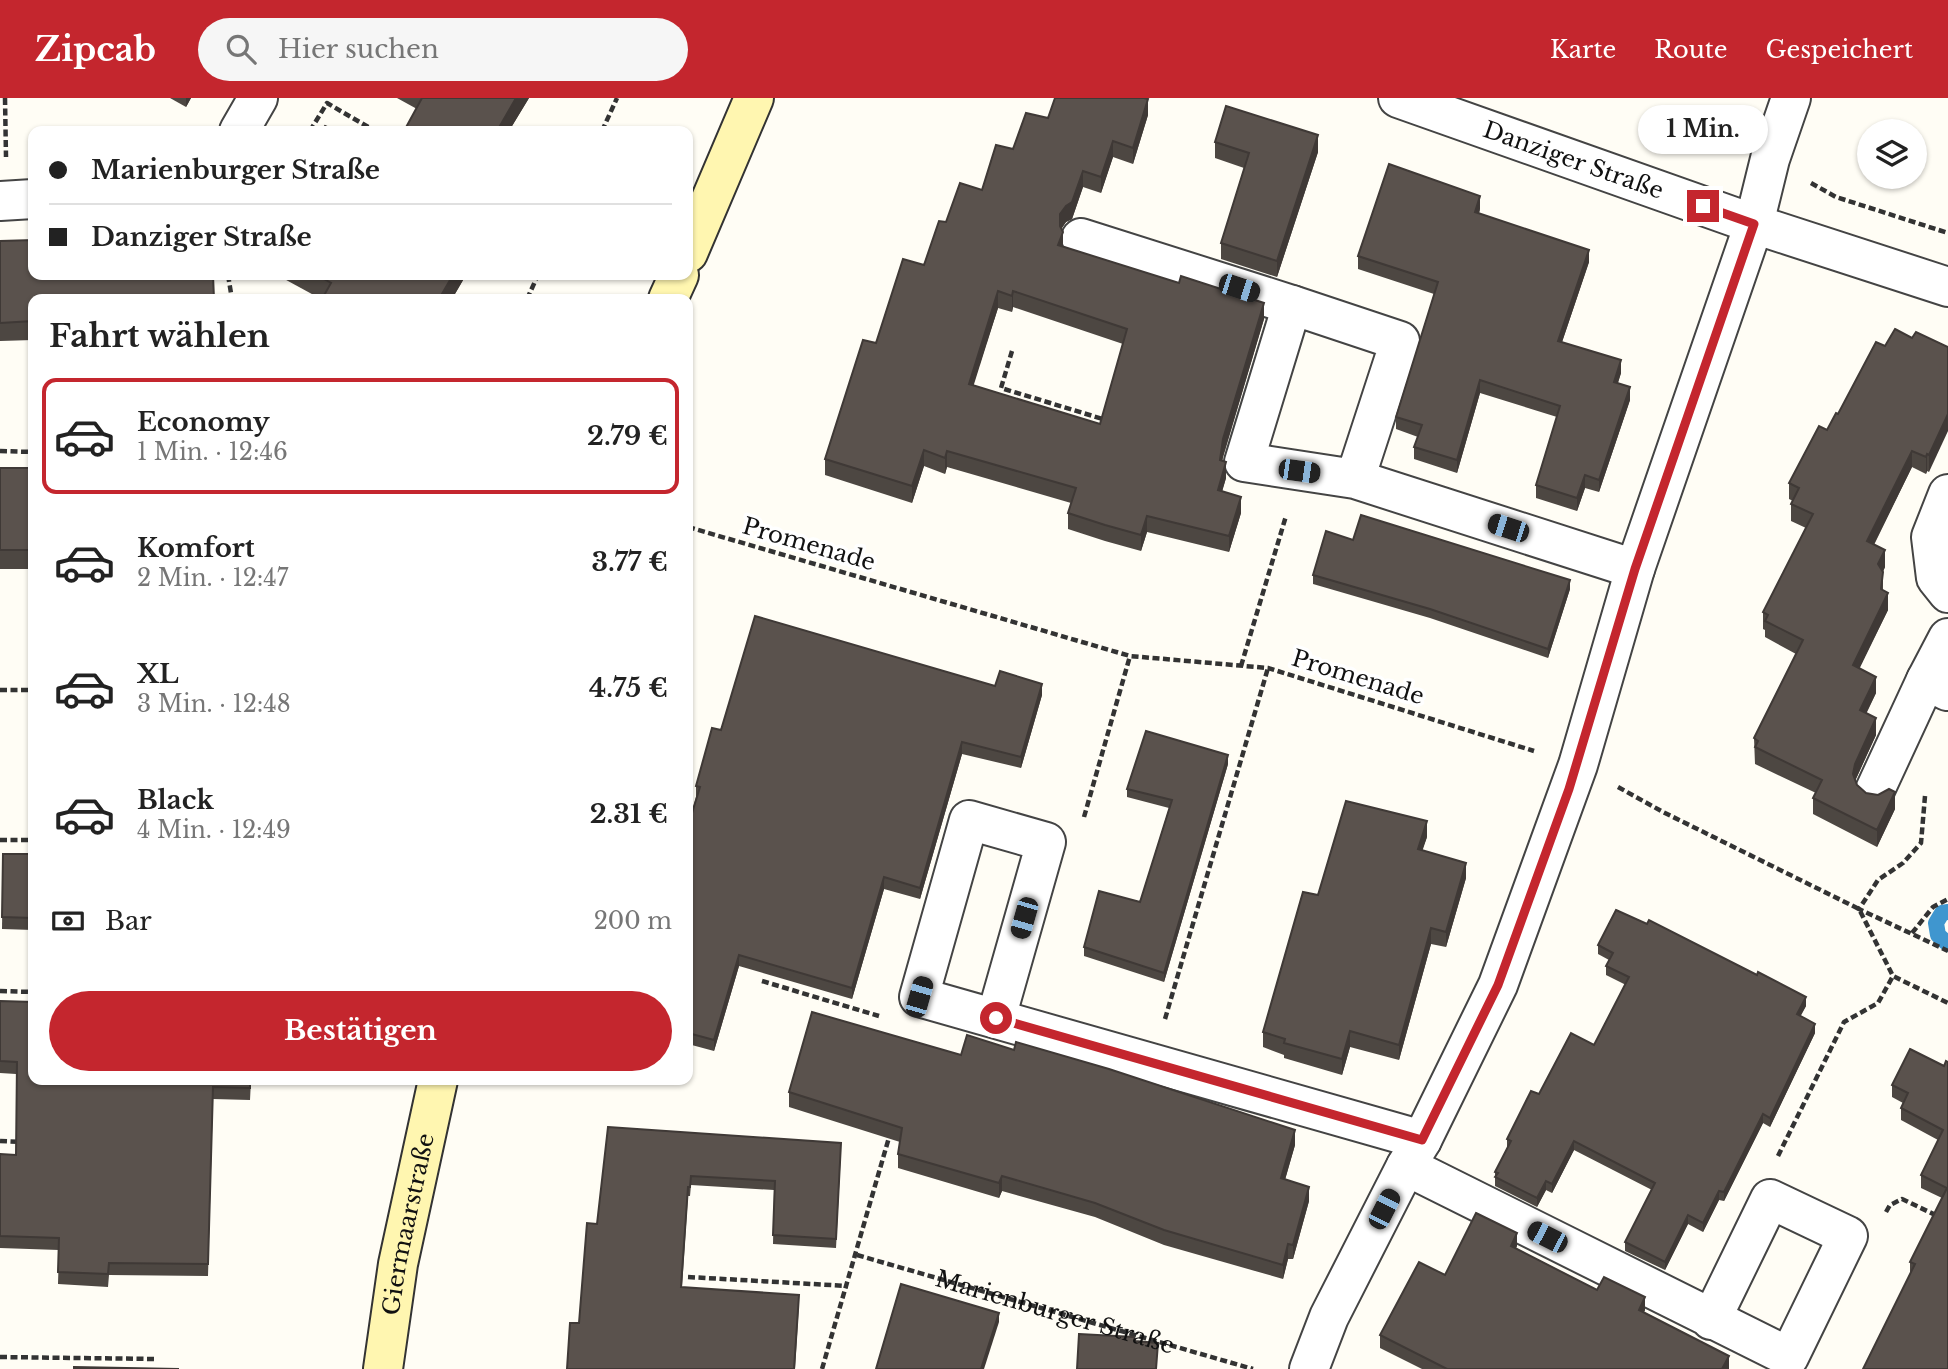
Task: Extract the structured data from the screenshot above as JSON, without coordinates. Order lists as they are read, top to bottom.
{
  "streets": {
    "main road": ["Giermaarstraße"],
    "street": ["Danziger Straße"],
    "path": ["Promenade", "Marienburger Straße"]
  },
  "page": {
    "header": "Zipcab",
    "search": "Hier suchen",
    "nav": ["Karte", "Route", "Gespeichert"],
    "bubble": "1 Min.",
    "banner": ["Marienburger Straße", "Danziger Straße"],
    "heading": "Fahrt wählen",
    "list": [
      {
        "name": "Economy",
        "note": "1 Min. · 12:46",
        "value": "2.79 €"
      },
      {
        "name": "Komfort",
        "note": "2 Min. · 12:47",
        "value": "3.77 €"
      },
      {
        "name": "XL",
        "note": "3 Min. · 12:48",
        "value": "4.75 €"
      },
      {
        "name": "Black",
        "note": "4 Min. · 12:49",
        "value": "2.31 €"
      }
    ],
    "pay": ["Bar", "200 m"],
    "buttons": "Bestätigen"
  }
}
